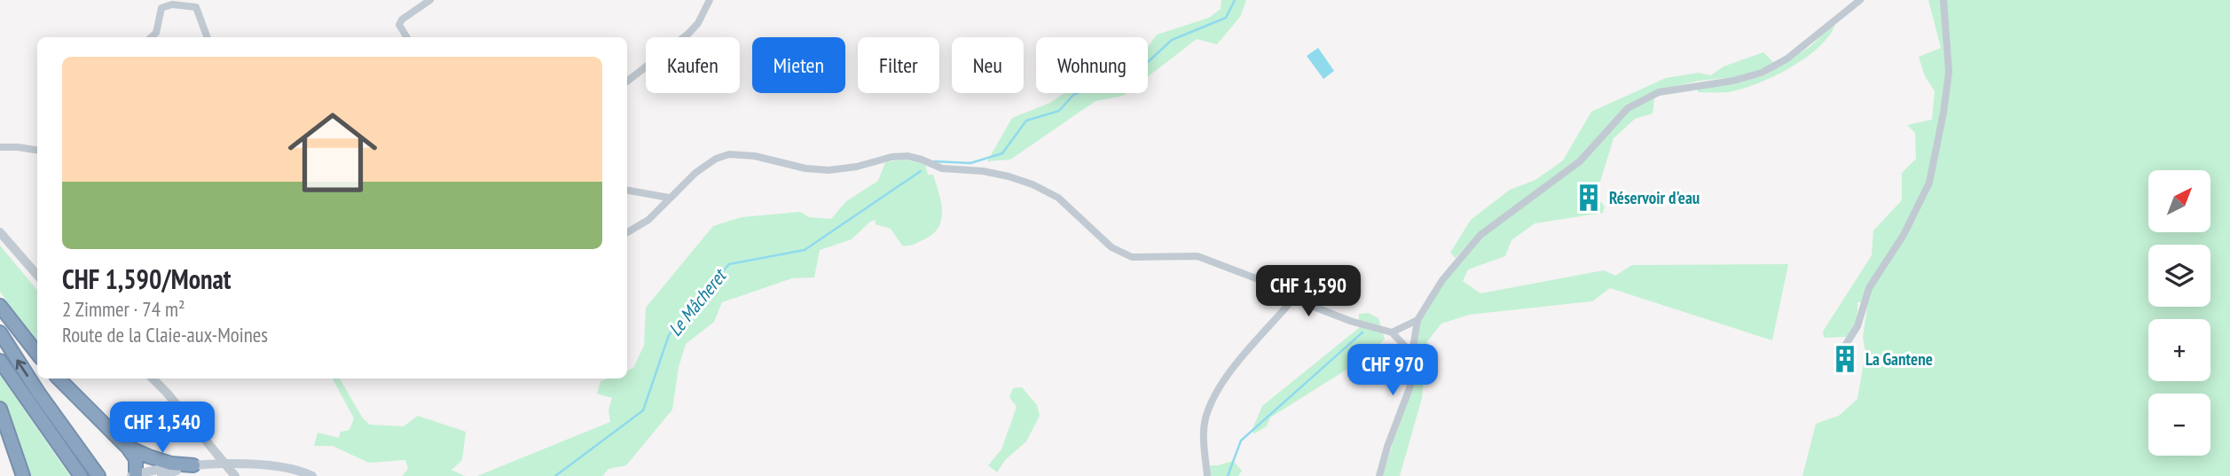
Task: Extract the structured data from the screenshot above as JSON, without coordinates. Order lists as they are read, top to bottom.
{
  "water": ["Le Mâcheret"],
  "places": {
    "building": ["Réservoir d'eau", "La Gantene"]
  },
  "north": "top right",
  "page": {
    "chip": [
      "Kaufen",
      "Mieten",
      "Filter",
      "Neu",
      "Wohnung"
    ],
    "list": [
      {
        "name": "CHF 1,590/Monat",
        "note": "2 Zimmer · 74 m² · Route de la Claie-aux-Moines"
      }
    ],
    "map_buttons": ["+", "−"],
    "price": ["CHF 1,590", "CHF 970", "CHF 1,540"]
  }
}
